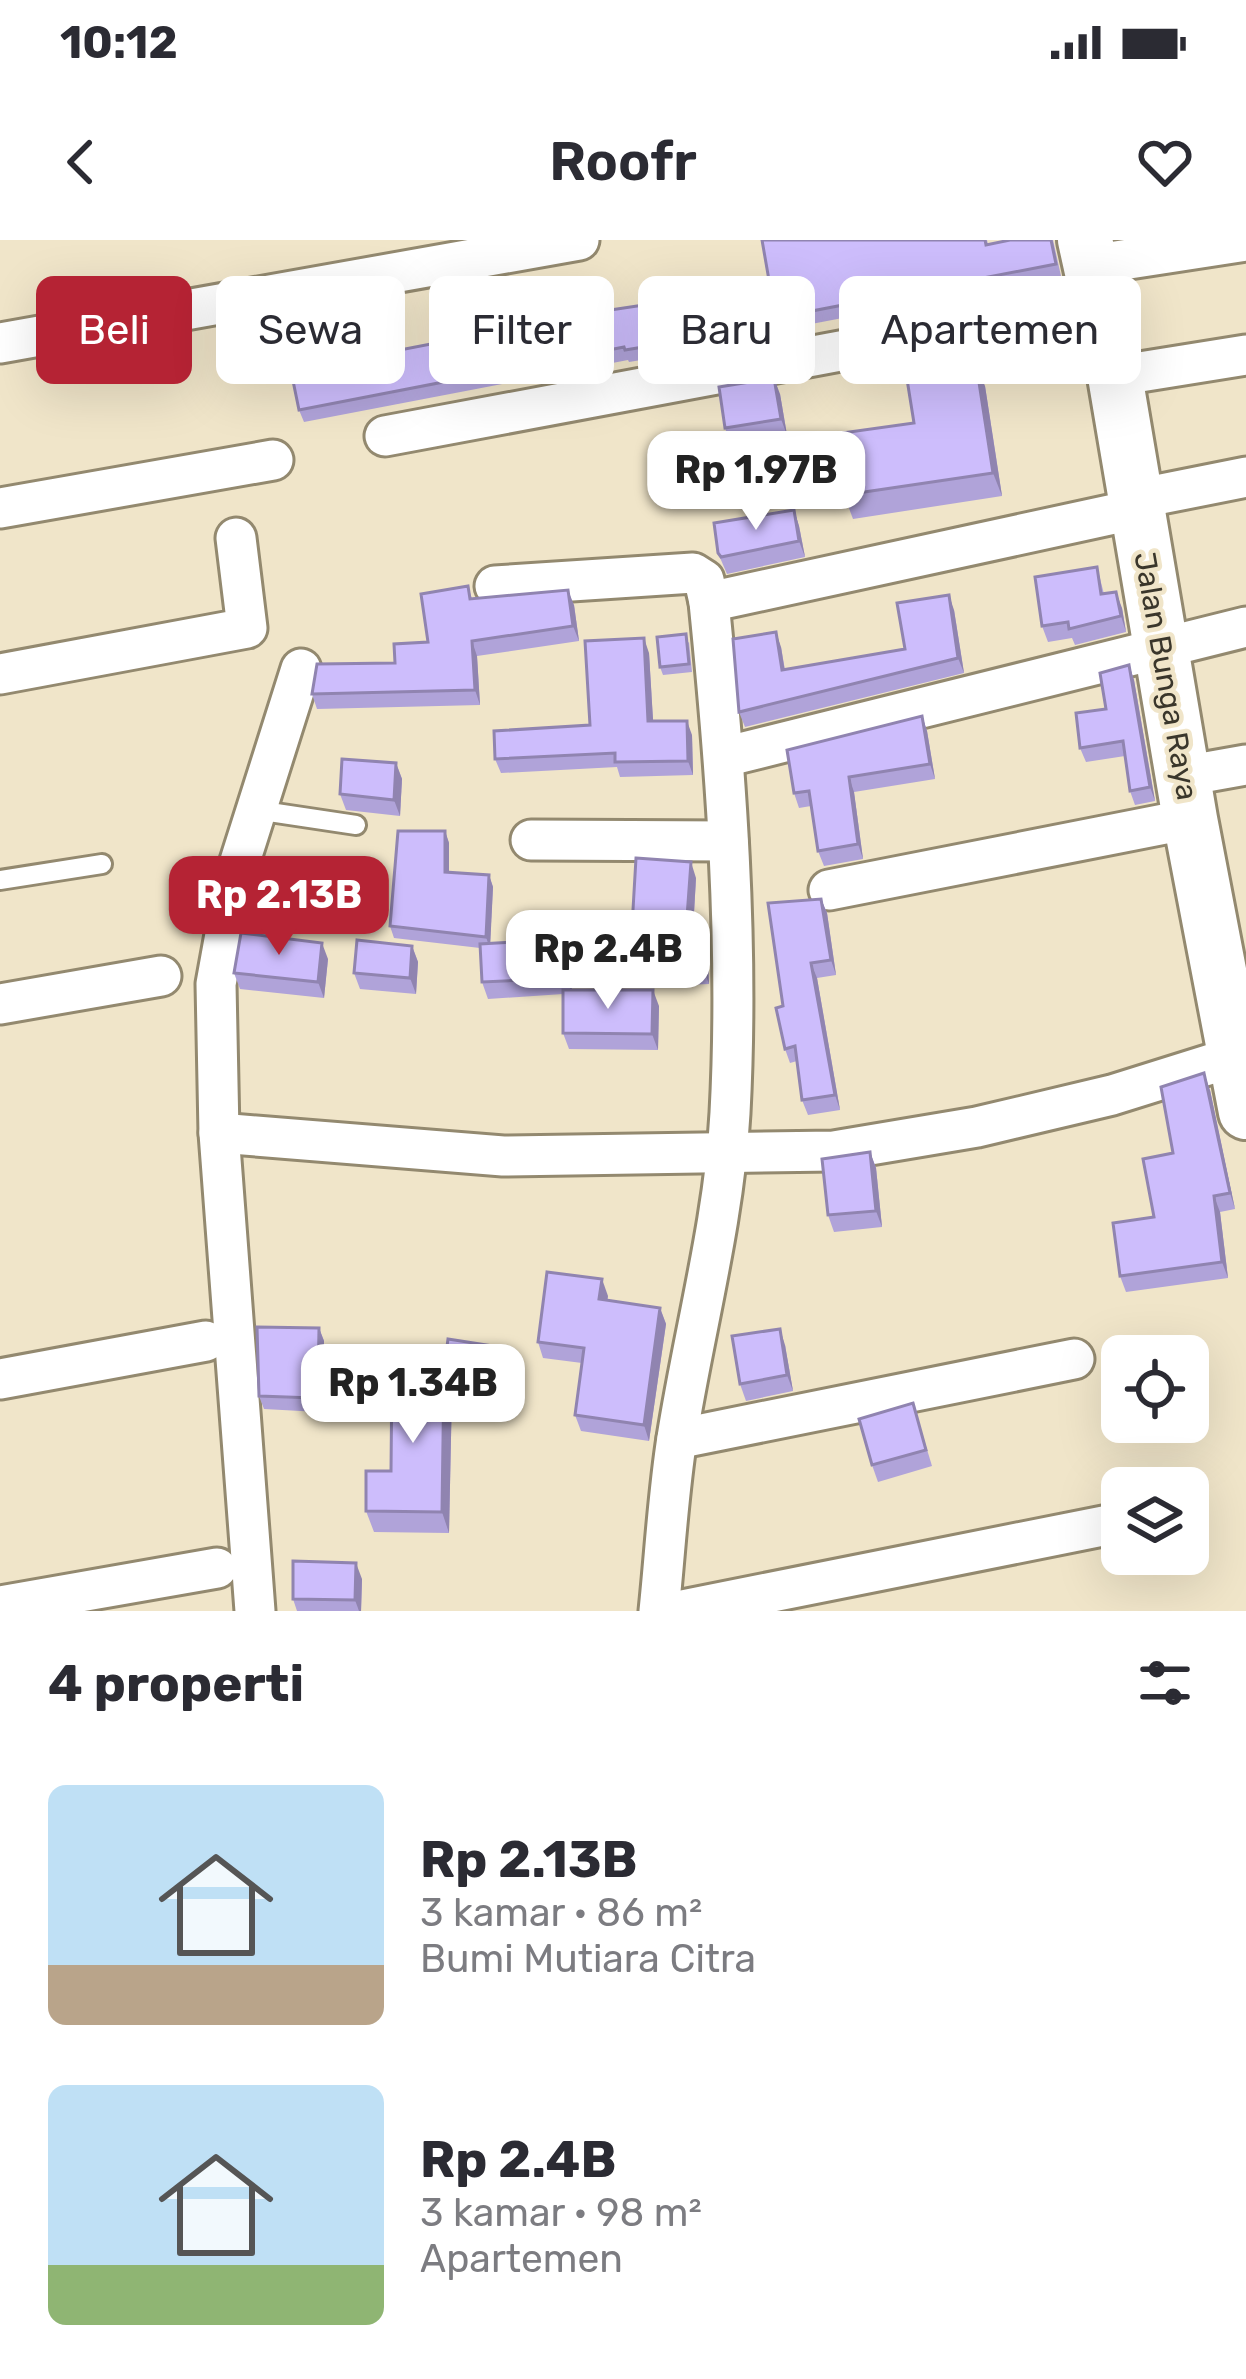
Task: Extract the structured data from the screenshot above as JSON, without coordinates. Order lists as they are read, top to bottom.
{
  "streets": {
    "main road": ["Jalan Bunga Raya"]
  },
  "page": {
    "status": "10:12",
    "header": "Roofr",
    "chip": [
      "Beli",
      "Sewa",
      "Filter",
      "Baru",
      "Apartemen"
    ],
    "price": [
      "Rp 1.97B",
      "Rp 2.13B",
      "Rp 2.4B",
      "Rp 1.34B"
    ],
    "heading": "4 properti",
    "list": [
      {
        "name": "Rp 2.13B",
        "note": "3 kamar · 86 m² · Bumi Mutiara Citra"
      },
      {
        "name": "Rp 2.4B",
        "note": "3 kamar · 98 m² · Apartemen"
      }
    ]
  }
}
